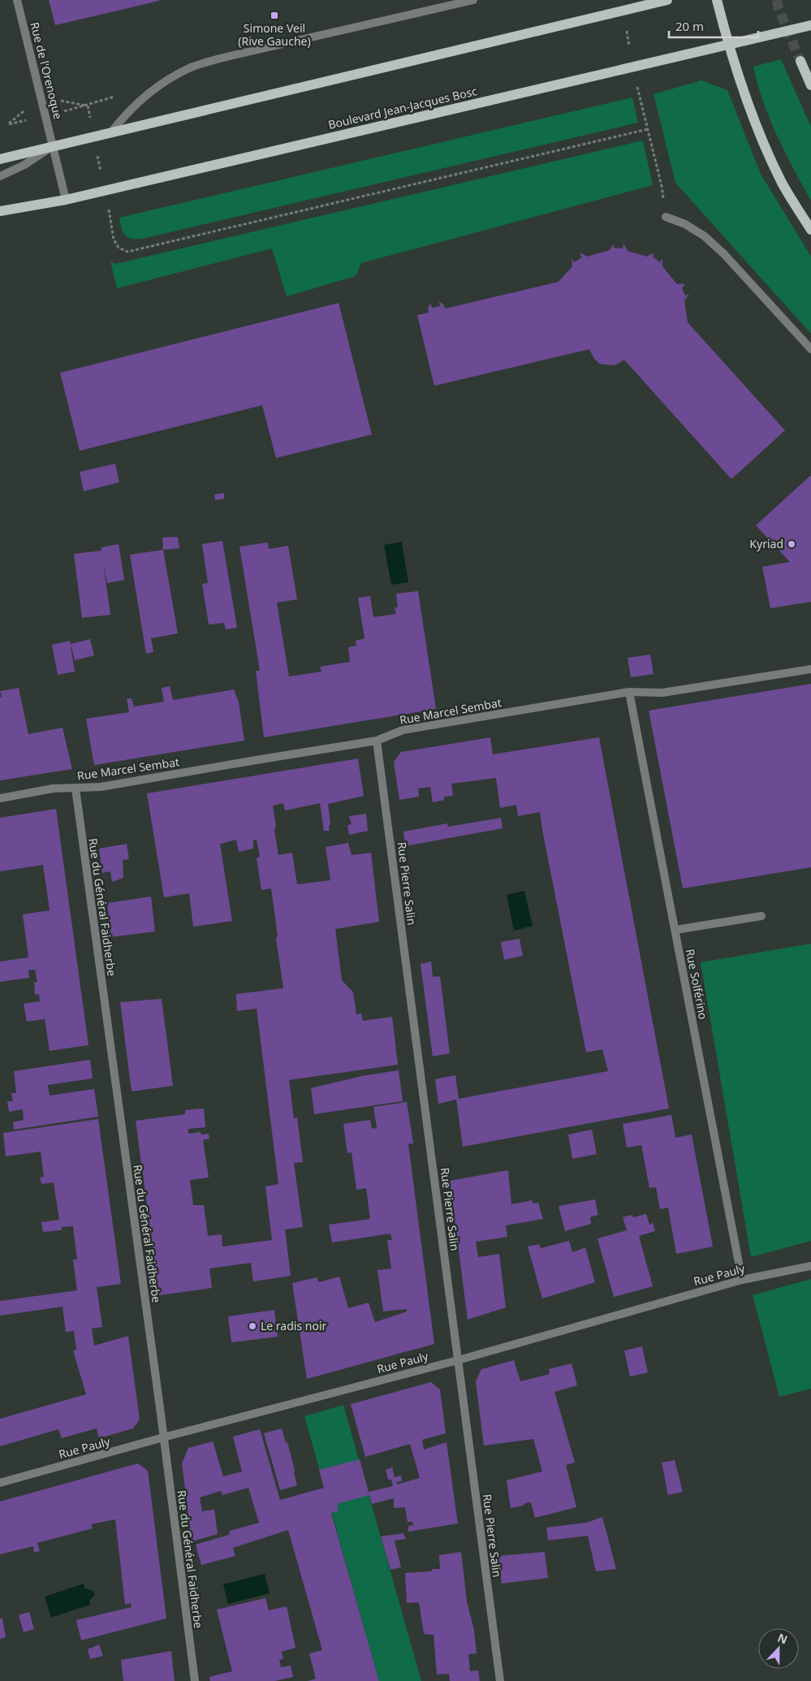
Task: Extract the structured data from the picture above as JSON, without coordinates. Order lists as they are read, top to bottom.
{
  "streets": {
    "main road": ["Boulevard Jean-Jacques Bosc"],
    "street": [
      "Rue de l'Orenoque",
      "Rue Marcel Sembat",
      "Rue Pierre Salin",
      "Rue du Général Faidherbe",
      "Rue Solférino",
      "Rue Pauly"
    ]
  },
  "crossings": [
    ["Rue de l'Orenoque", "Boulevard Jean-Jacques Bosc"],
    ["Rue Marcel Sembat", "Rue Pierre Salin"],
    ["Rue Marcel Sembat", "Rue du Général Faidherbe"],
    ["Rue Marcel Sembat", "Rue Solférino"],
    ["Rue Pierre Salin", "Rue Pauly"],
    ["Rue du Général Faidherbe", "Rue Pauly"],
    ["Rue Solférino", "Rue Pauly"]
  ],
  "places": {
    "transit": ["Simone Veil (Rive Gauche)"],
    "other": ["Kyriad", "Le radis noir"]
  },
  "scale_bar": "20 m",
  "north": "top"
}
